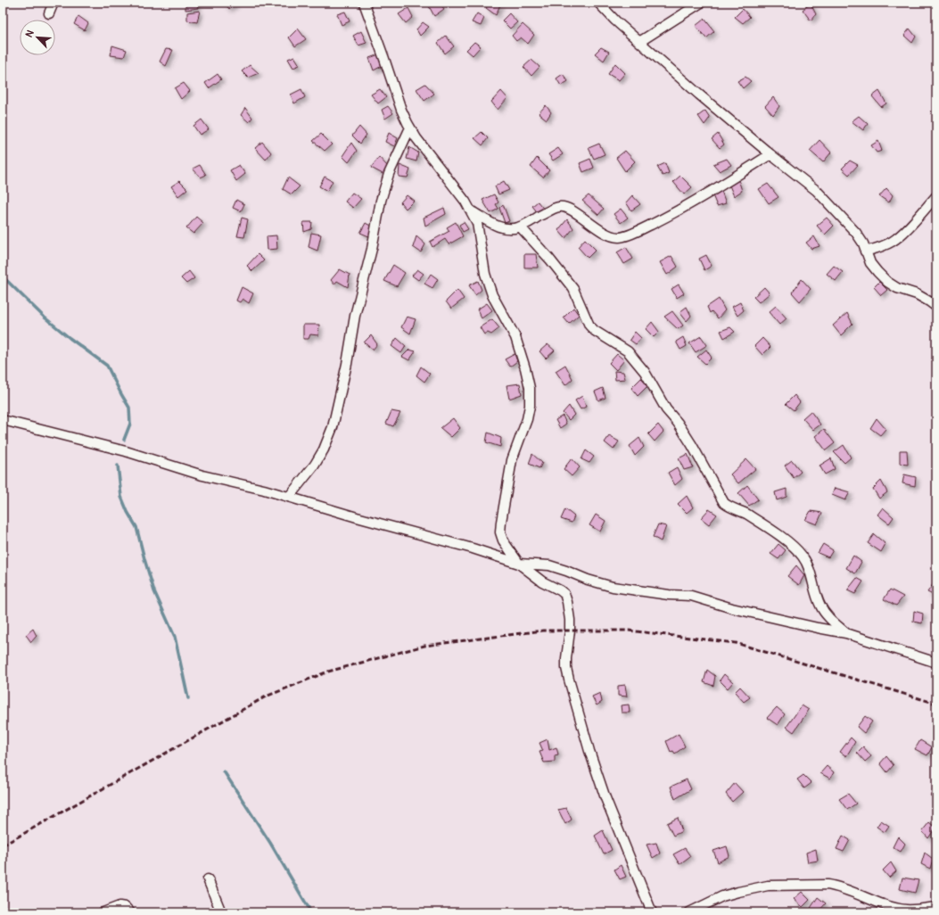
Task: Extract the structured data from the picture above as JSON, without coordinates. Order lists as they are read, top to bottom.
{
  "north": "top left"
}
